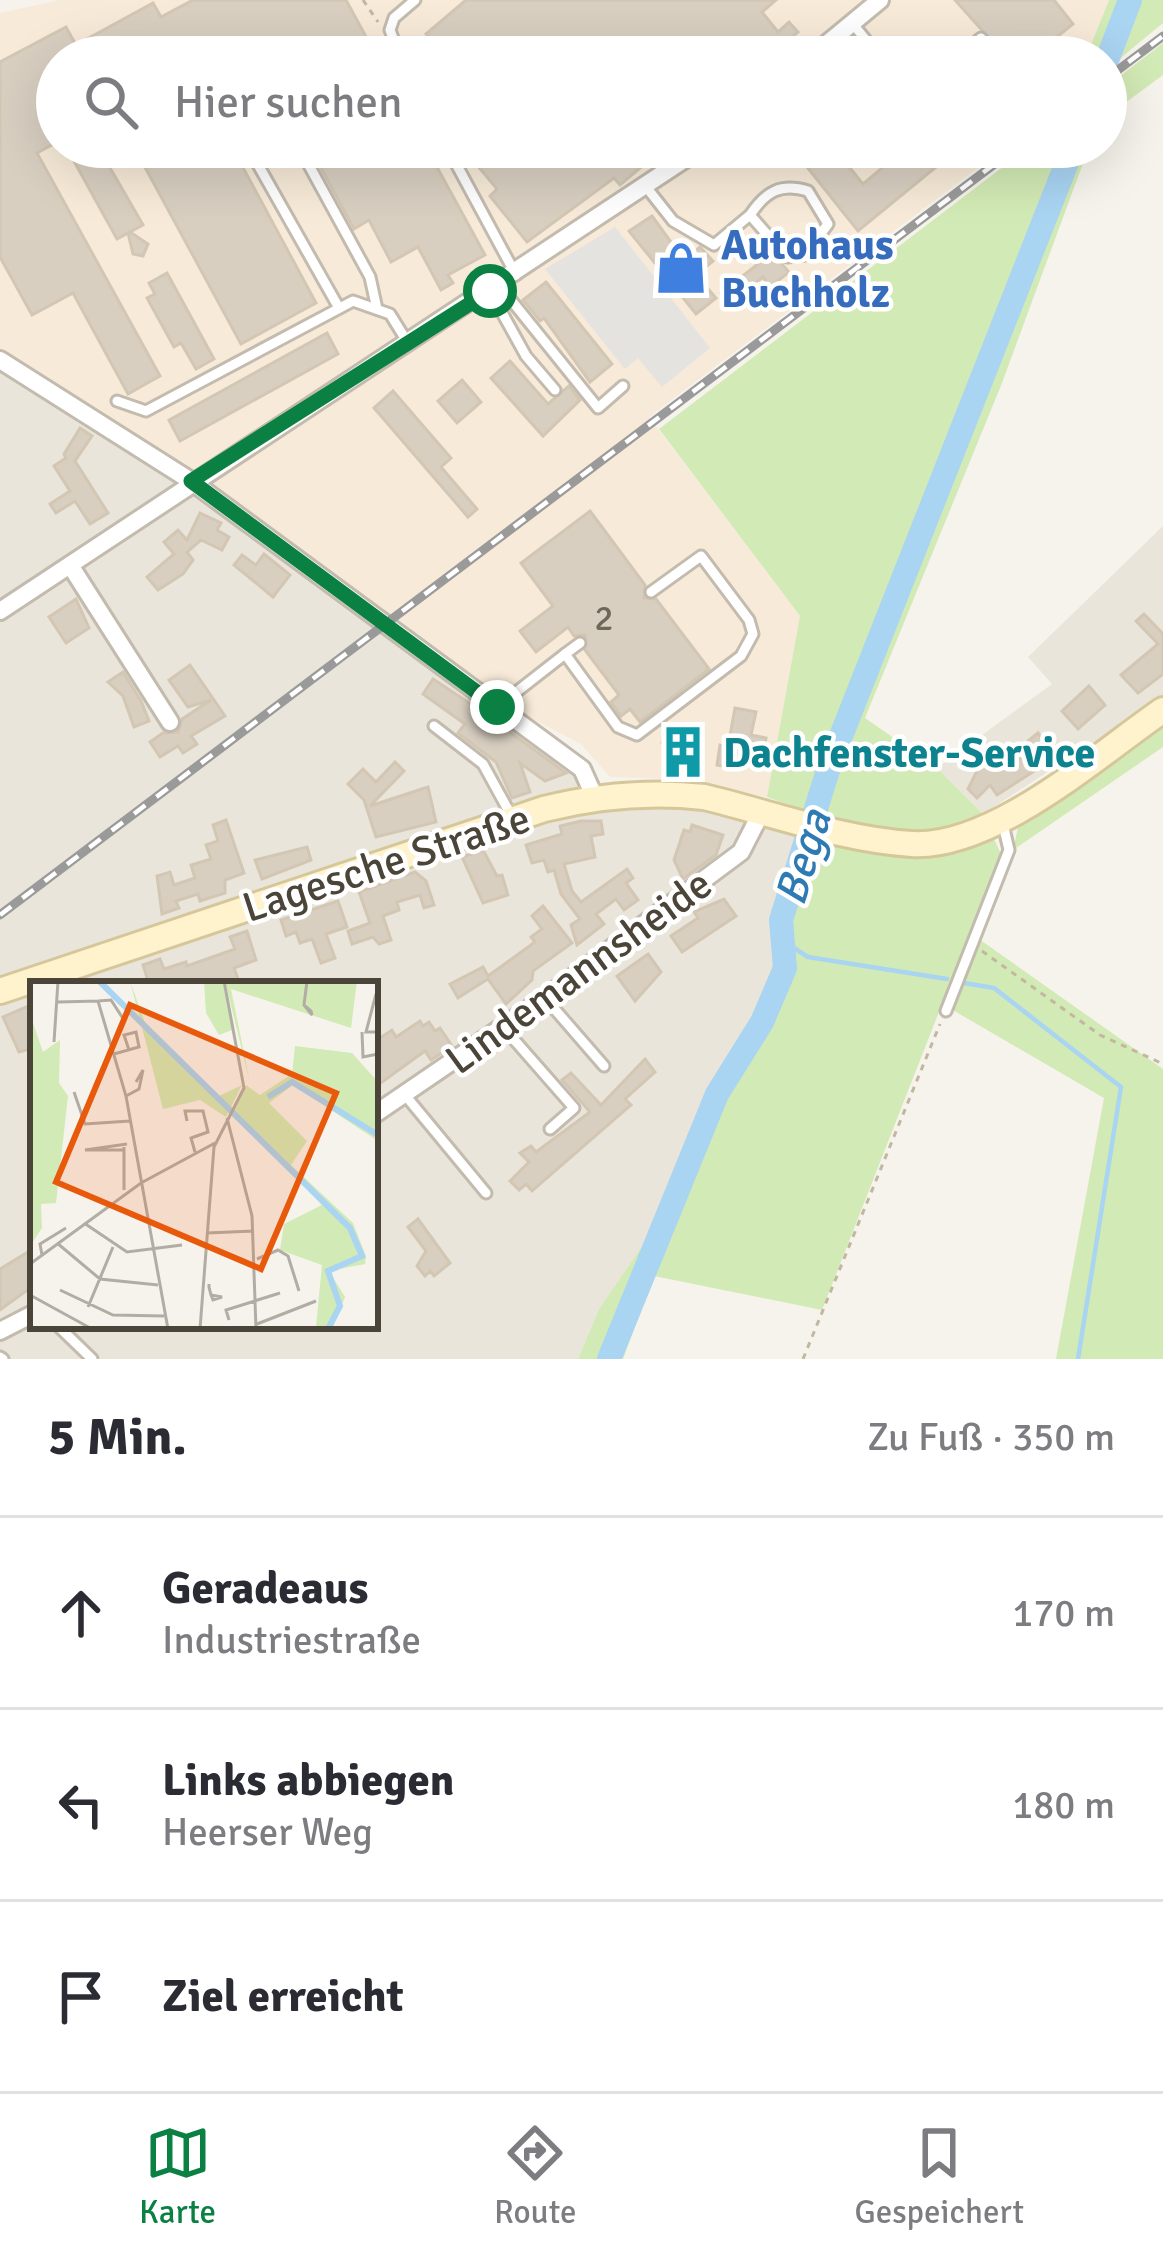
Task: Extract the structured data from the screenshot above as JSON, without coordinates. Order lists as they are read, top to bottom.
{
  "streets": {
    "street": ["Lagesche Straße", "Lindemannsheide"]
  },
  "crossings": [
    ["Lagesche Straße", "Lindemannsheide"]
  ],
  "water": ["Bega"],
  "places": {
    "shop": ["Autohaus Buchholz"],
    "building": ["Dachfenster-Service"]
  },
  "house_numbers": ["2"],
  "page": {
    "search": "Hier suchen",
    "heading": ["5 Min.", "Zu Fuß · 350 m"],
    "list": [
      ["Geradeaus", "Industriestraße", "170 m"],
      ["Links abbiegen", "Heerser Weg", "180 m"],
      "Ziel erreicht"
    ],
    "nav": ["Karte", "Route", "Gespeichert"]
  }
}
